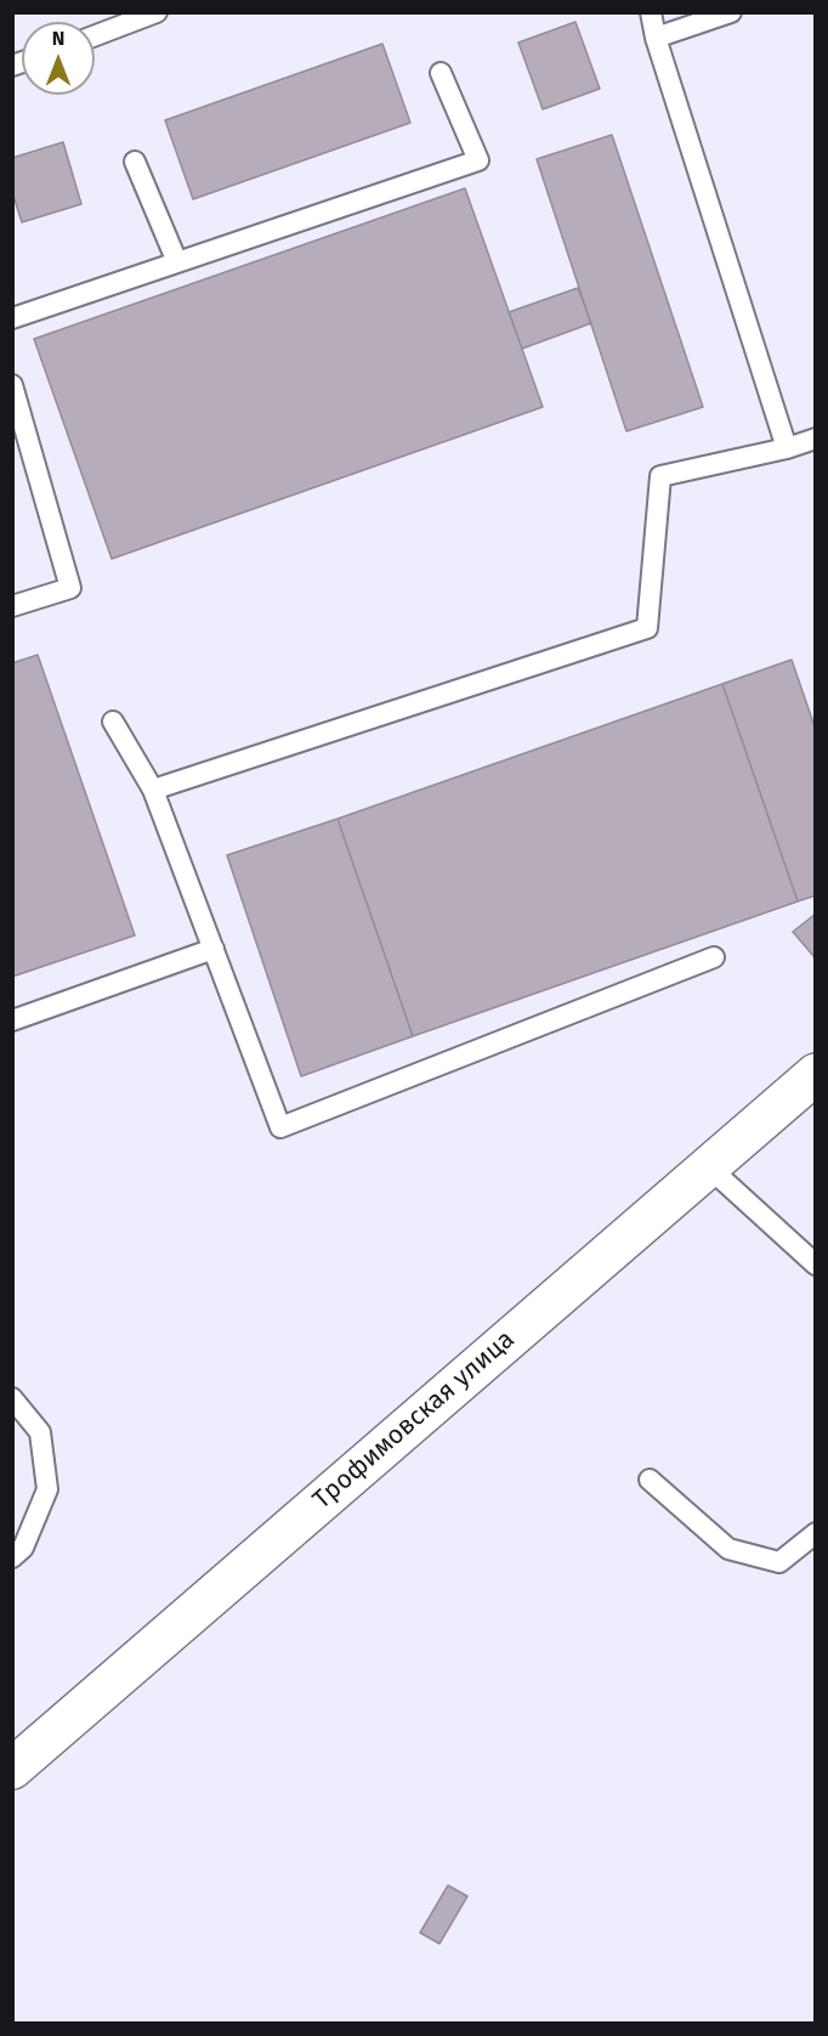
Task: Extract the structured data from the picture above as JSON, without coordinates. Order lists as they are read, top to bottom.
{
  "streets": {
    "street": ["Трофимовская улица"]
  },
  "north": "top"
}
